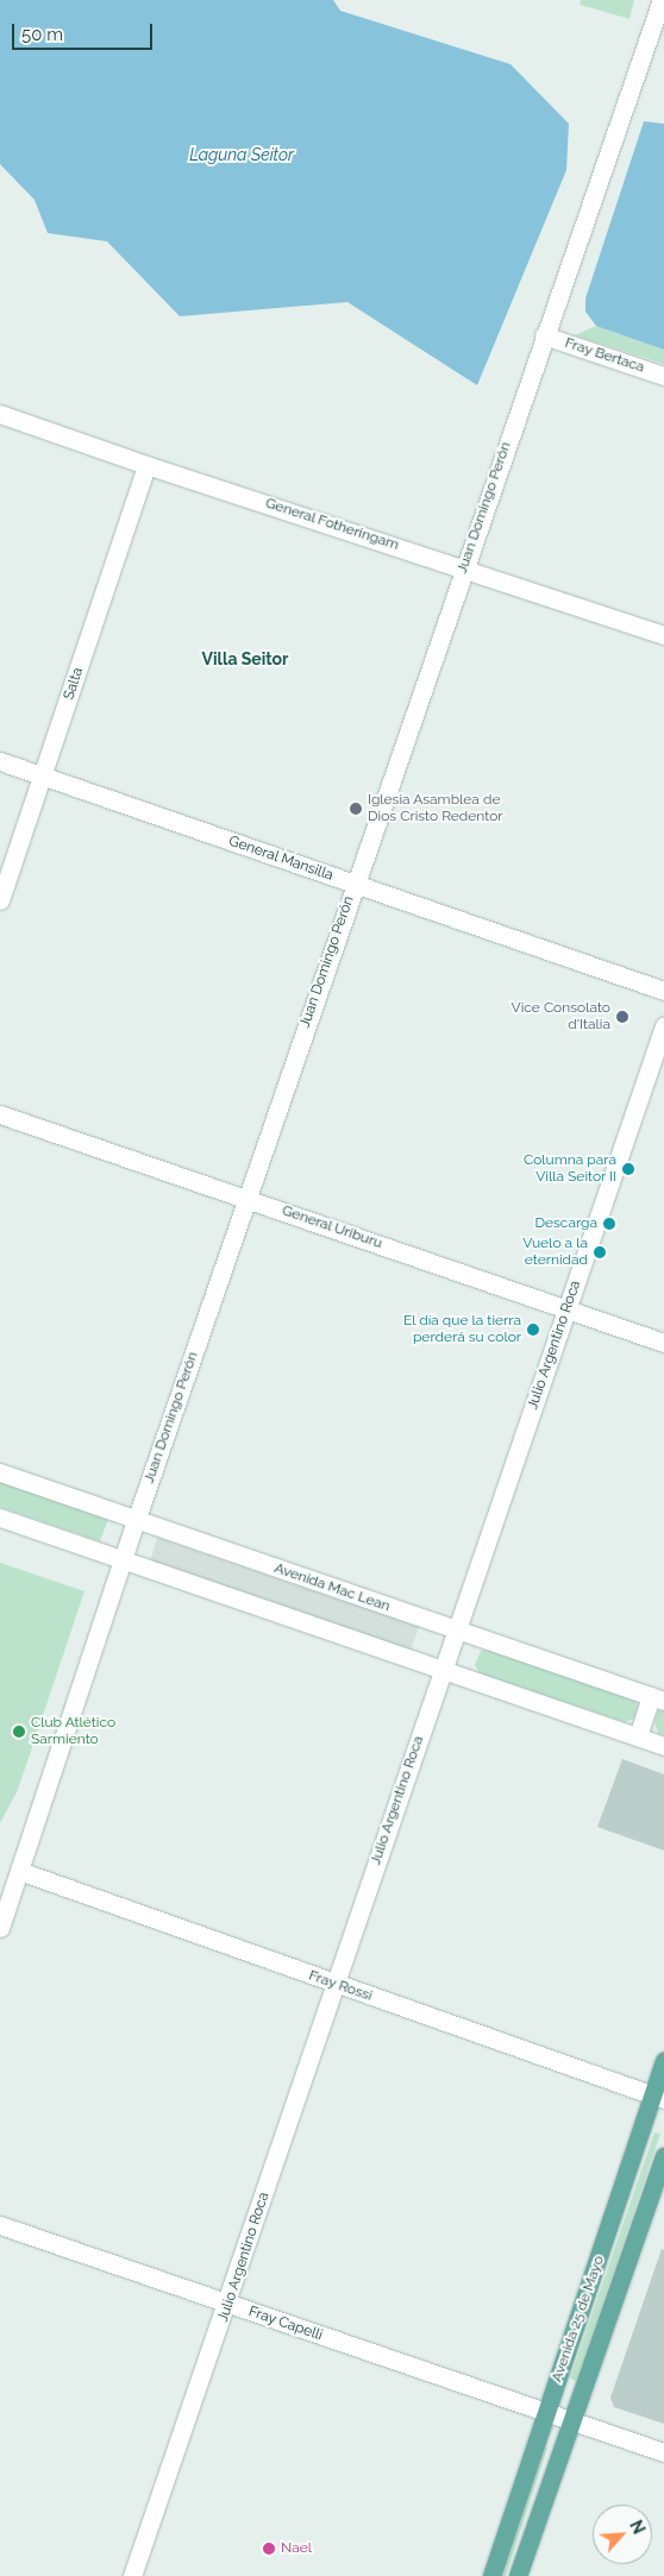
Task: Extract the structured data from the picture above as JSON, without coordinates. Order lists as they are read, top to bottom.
{
  "streets": {
    "main road": ["Avenida 25 de Mayo"],
    "street": [
      "Fray Bertaca",
      "Juan Domingo Perón",
      "General Fotheringam",
      "Salta",
      "General Mansilla",
      "General Uriburu",
      "Julio Argentino Roca",
      "Avenida Mac Lean",
      "Fray Rossi",
      "Fray Capelli"
    ]
  },
  "crossings": [
    ["Fray Bertaca", "Juan Domingo Perón"],
    ["Juan Domingo Perón", "General Fotheringam"],
    ["Juan Domingo Perón", "General Mansilla"],
    ["Juan Domingo Perón", "General Uriburu"],
    ["Juan Domingo Perón", "Avenida Mac Lean"],
    ["Juan Domingo Perón", "Fray Rossi"],
    ["General Fotheringam", "Salta"],
    ["Salta", "General Mansilla"],
    ["General Uriburu", "Julio Argentino Roca"],
    ["Julio Argentino Roca", "Avenida Mac Lean"],
    ["Julio Argentino Roca", "Fray Rossi"],
    ["Julio Argentino Roca", "Fray Capelli"],
    ["Fray Rossi", "Avenida 25 de Mayo"],
    ["Avenida 25 de Mayo", "Fray Capelli"]
  ],
  "districts": ["Villa Seitor"],
  "water": ["Laguna Seitor"],
  "places": [
    "Iglesia Asamblea de Dios Cristo Redentor",
    "Vice Consolato d'Italia",
    "Columna para Villa Seitor II",
    "Descarga",
    "Vuelo a la eternidad",
    "El día que la tierra perderá su color",
    "Club Atlético Sarmiento",
    "Nael"
  ],
  "scale_bar": "50 m",
  "north": "top right"
}
